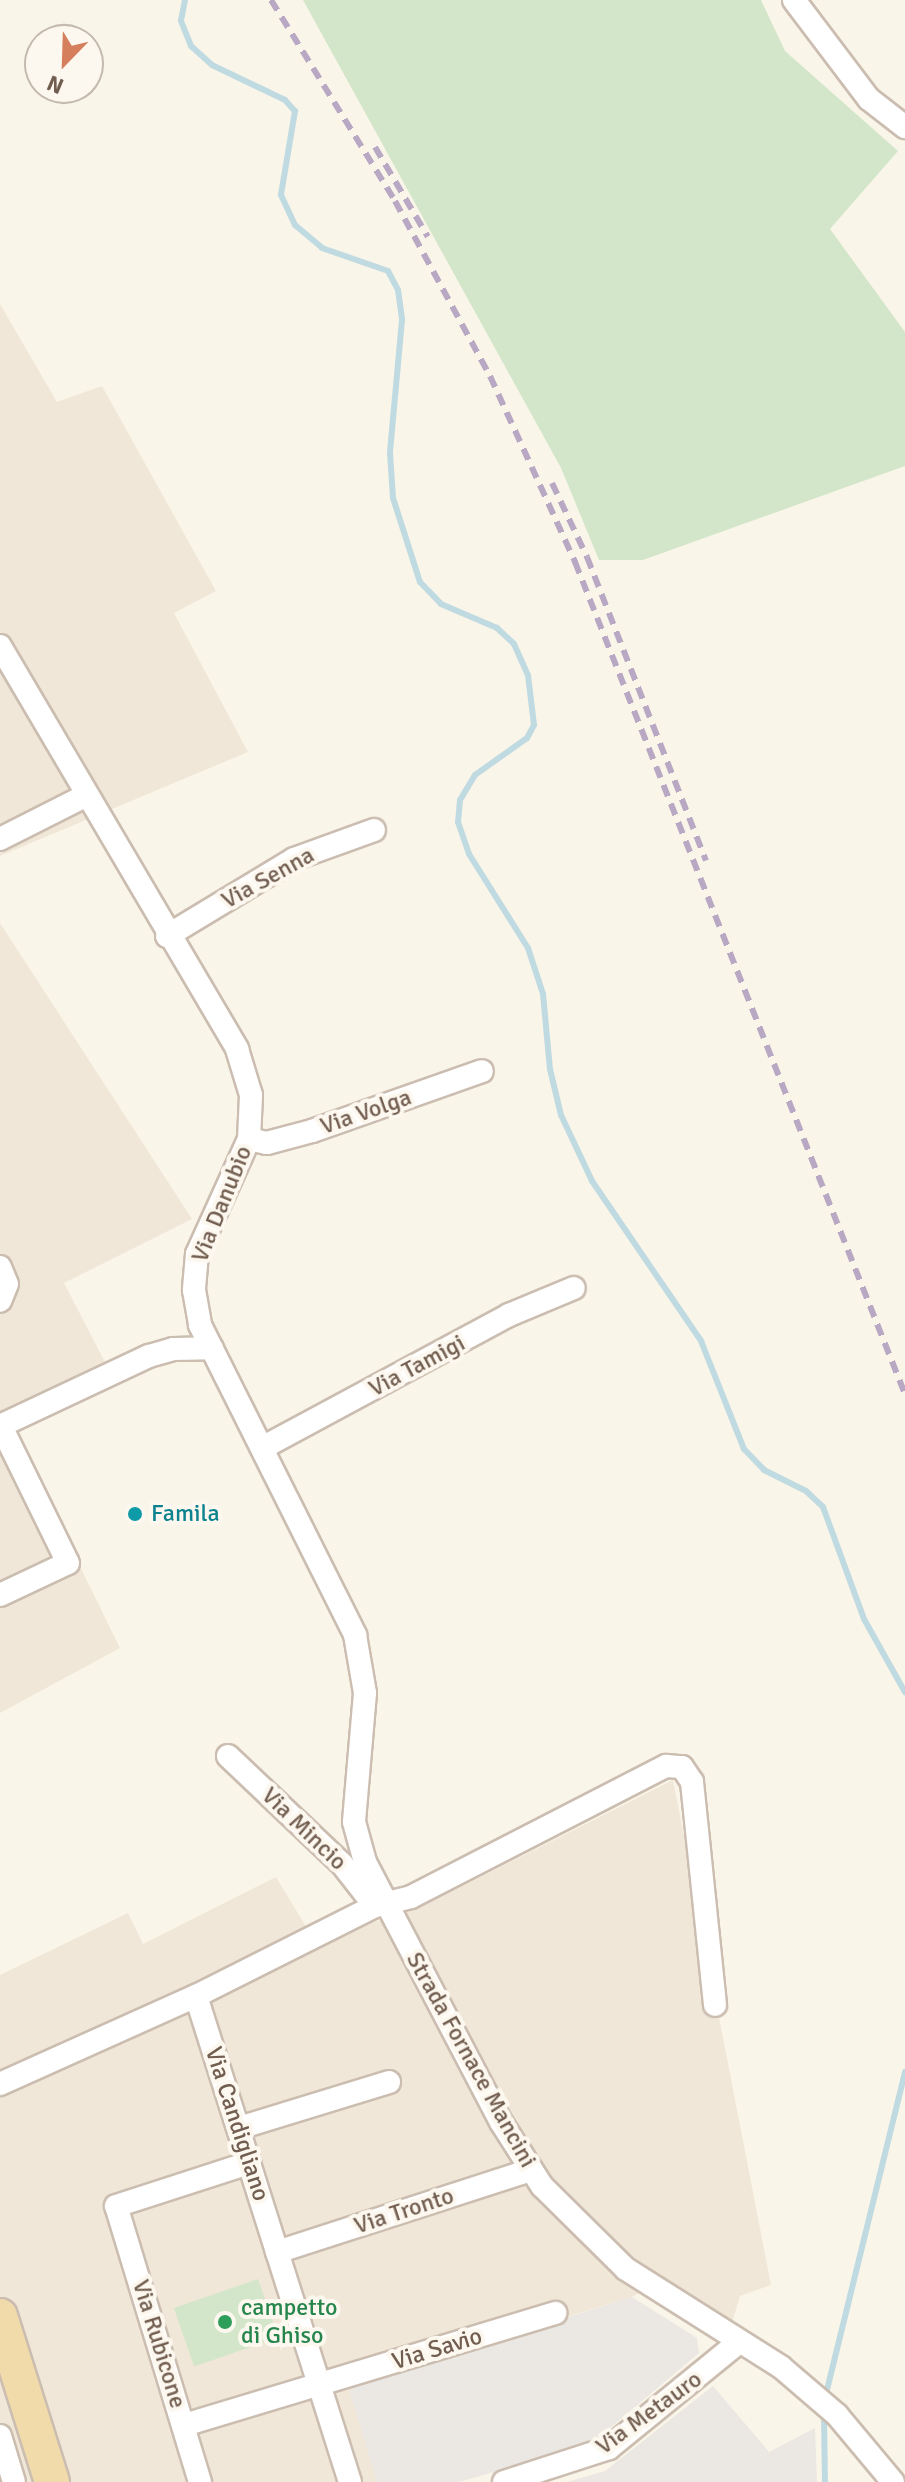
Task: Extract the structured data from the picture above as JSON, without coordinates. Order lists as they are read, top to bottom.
{
  "streets": {
    "street": [
      "Via Senna",
      "Via Volga",
      "Via Danubio",
      "Via Tamigi",
      "Via Mincio",
      "Strada Fornace Mancini",
      "Via Candigliano",
      "Via Tronto",
      "Via Rubicone",
      "Via Savio",
      "Via Metauro"
    ]
  },
  "crossings": [
    ["Via Senna", "Via Danubio"],
    ["Via Volga", "Via Danubio"],
    ["Via Danubio", "Via Tamigi"],
    ["Via Danubio", "Via Mincio"],
    ["Via Danubio", "Strada Fornace Mancini"],
    ["Via Mincio", "Strada Fornace Mancini"],
    ["Strada Fornace Mancini", "Via Tronto"],
    ["Strada Fornace Mancini", "Via Metauro"],
    ["Via Candigliano", "Via Tronto"],
    ["Via Candigliano", "Via Rubicone"],
    ["Via Candigliano", "Via Savio"],
    ["Via Rubicone", "Via Savio"]
  ],
  "places": ["Famila", "campetto di Ghiso"],
  "north": "bottom left"
}
